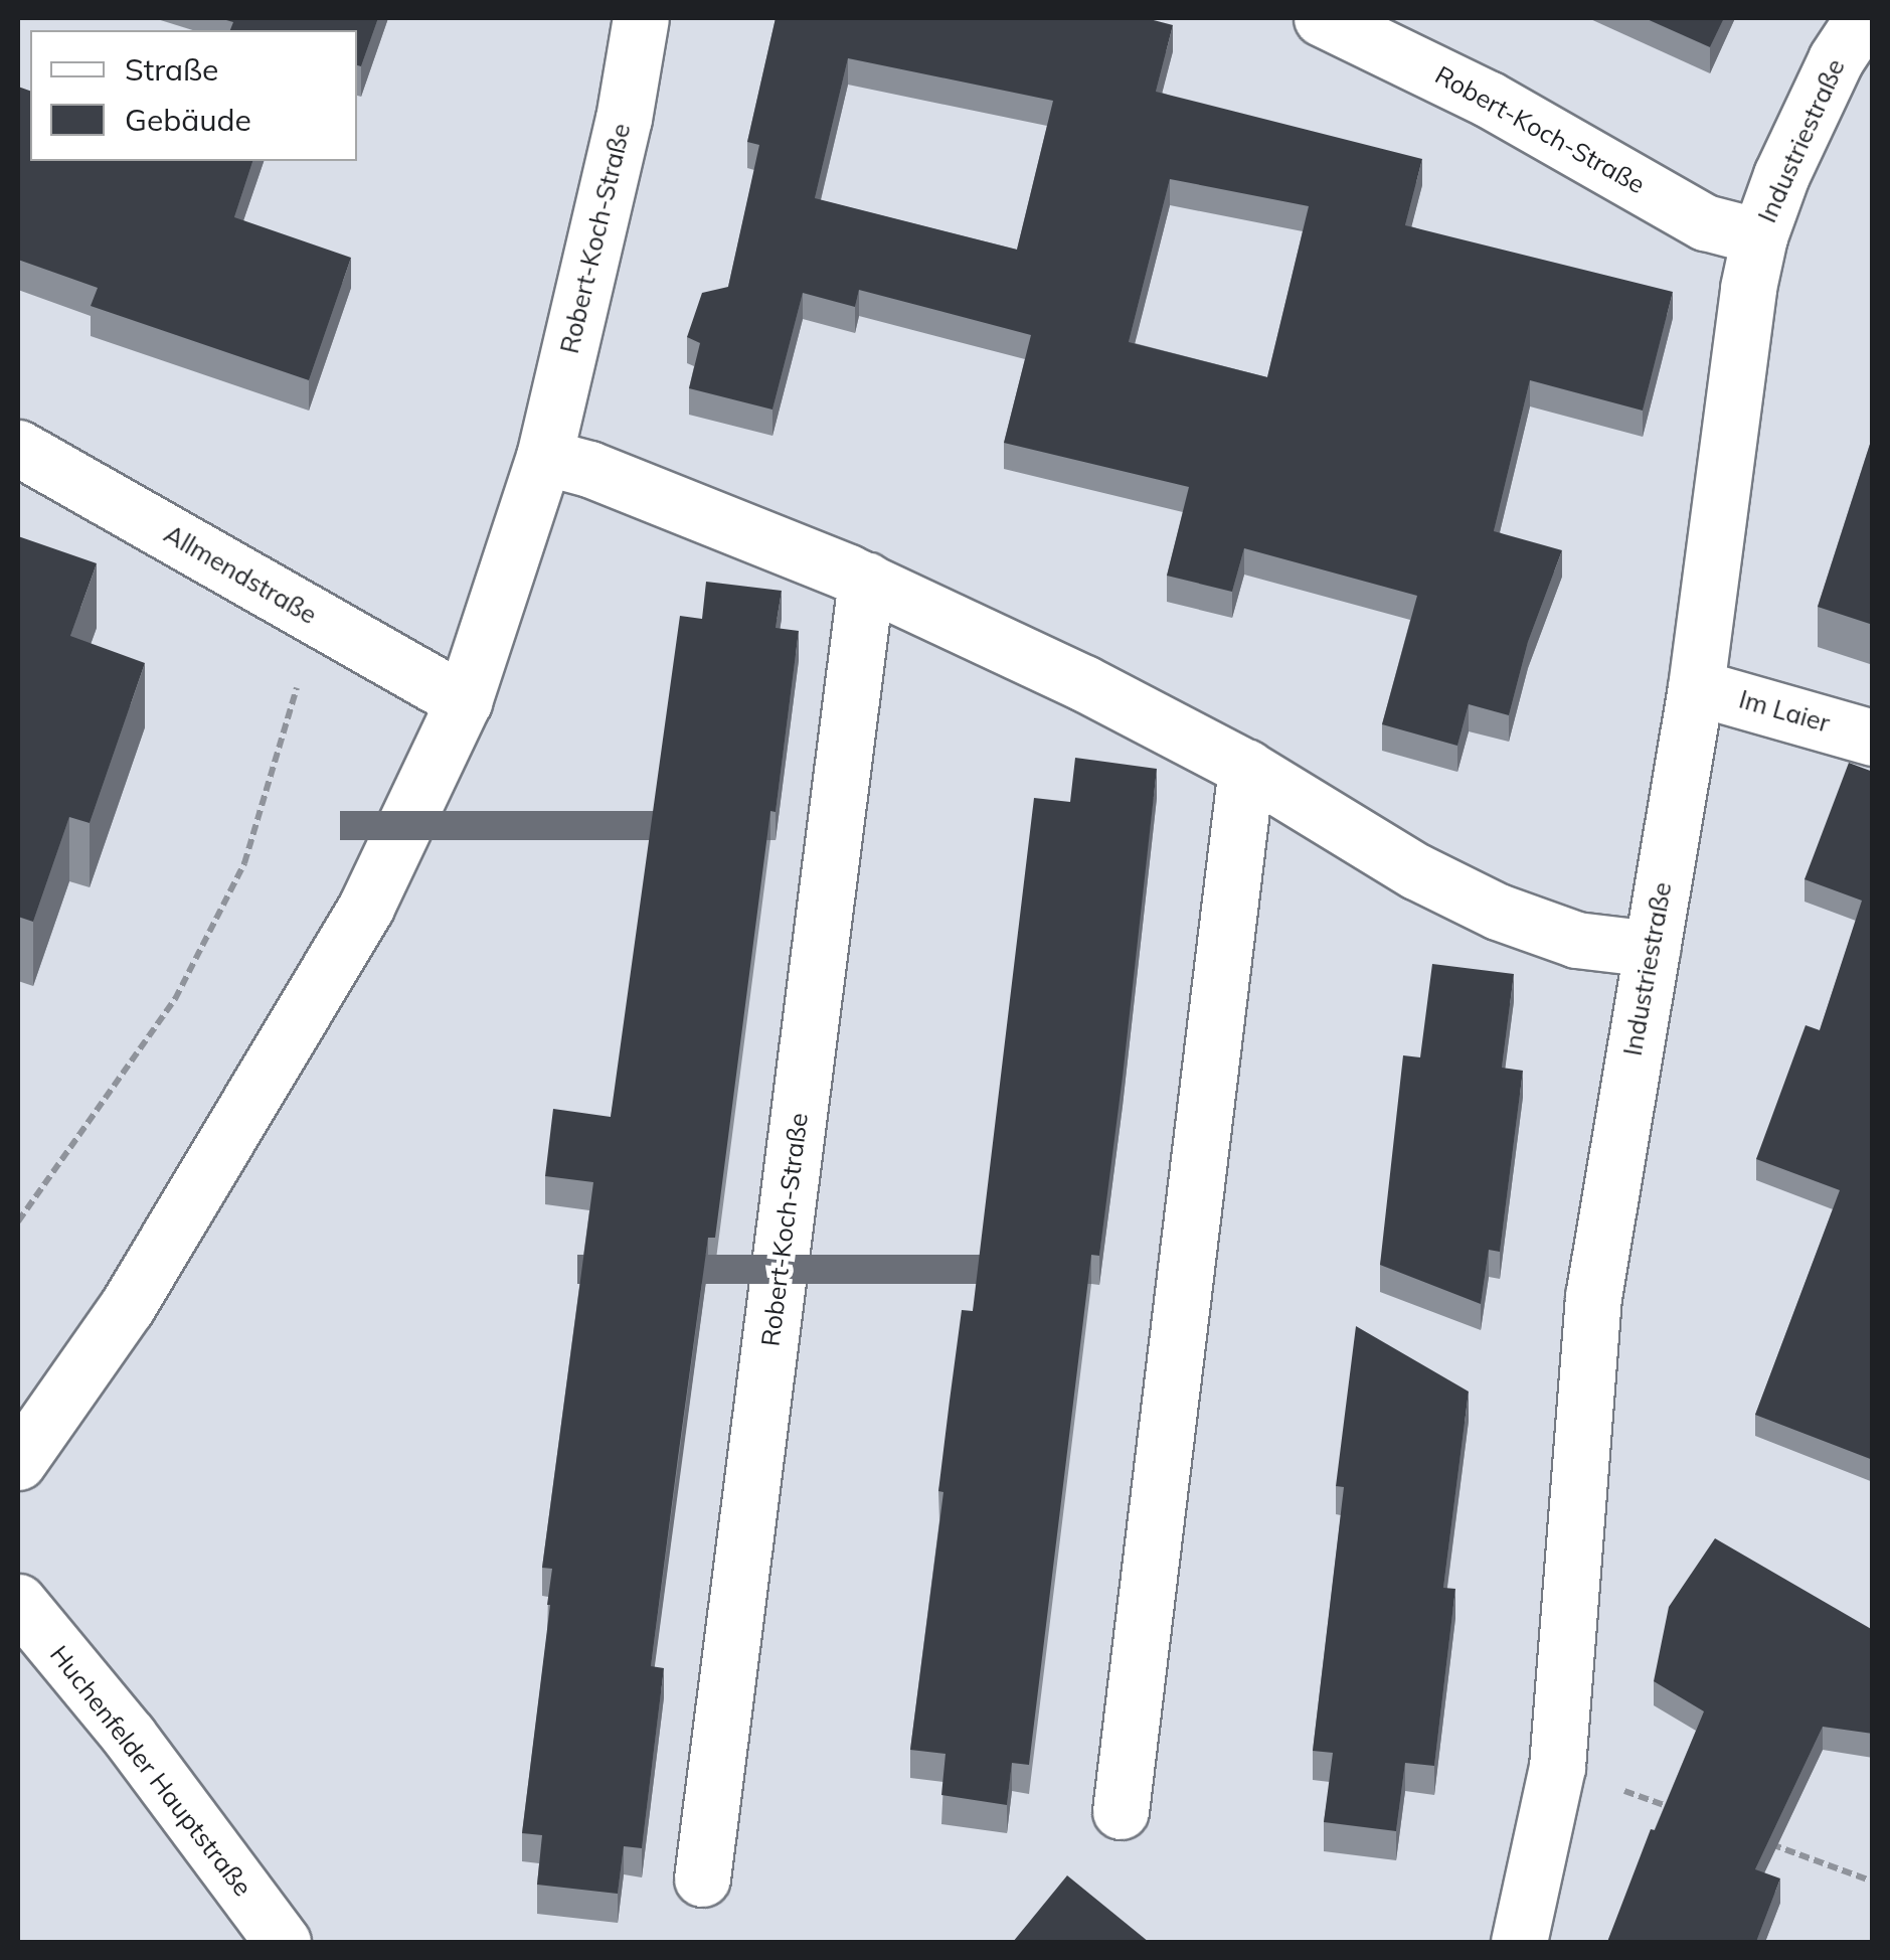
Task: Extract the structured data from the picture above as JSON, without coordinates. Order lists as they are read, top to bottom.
{
  "streets": {
    "street": [
      "Robert-Koch-Straße",
      "Industriestraße",
      "Allmendstraße",
      "Im Laier",
      "Huchenfelder Hauptstraße"
    ]
  },
  "crossings": [
    ["Robert-Koch-Straße", "Industriestraße"],
    ["Robert-Koch-Straße", "Allmendstraße"],
    ["Industriestraße", "Im Laier"]
  ],
  "legend": ["Straße", "Gebäude"]
}
